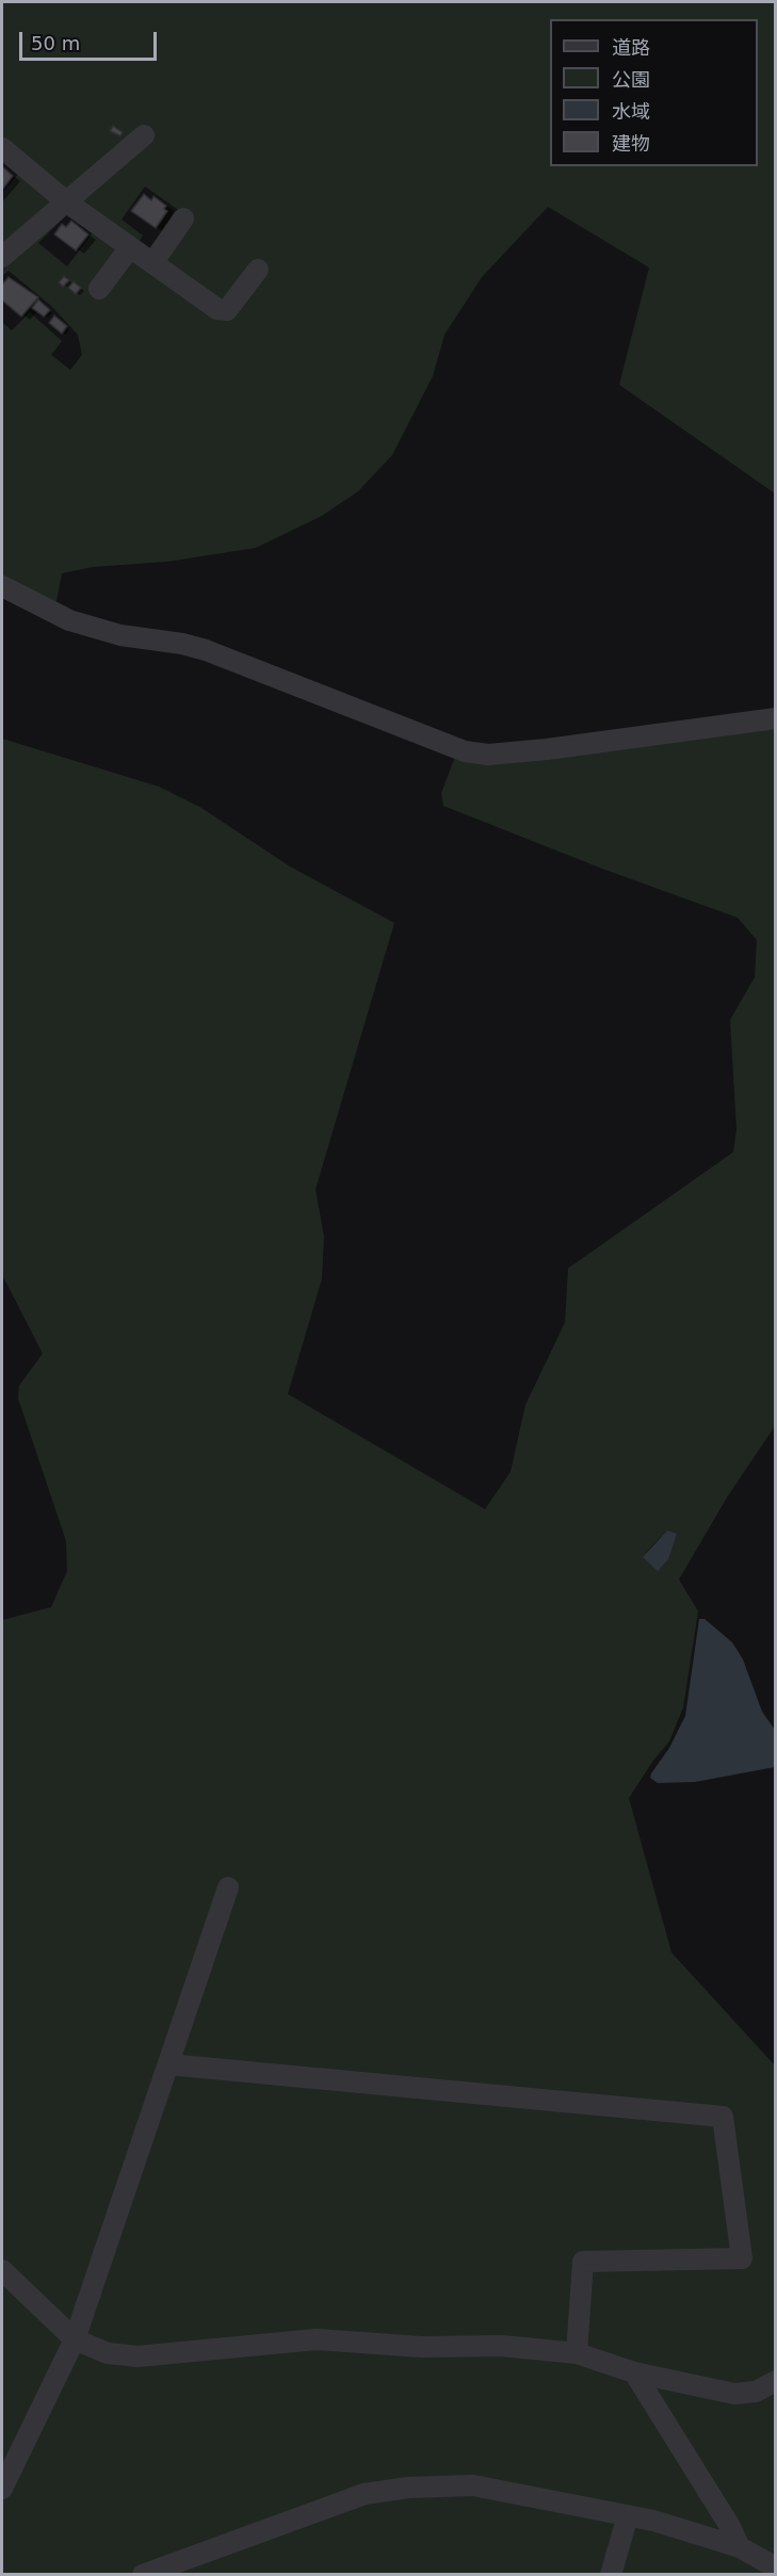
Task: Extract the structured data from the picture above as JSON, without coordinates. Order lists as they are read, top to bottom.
{
  "legend": [
    "道路",
    "公園",
    "水域",
    "建物"
  ],
  "scale_bar": "50 m"
}
